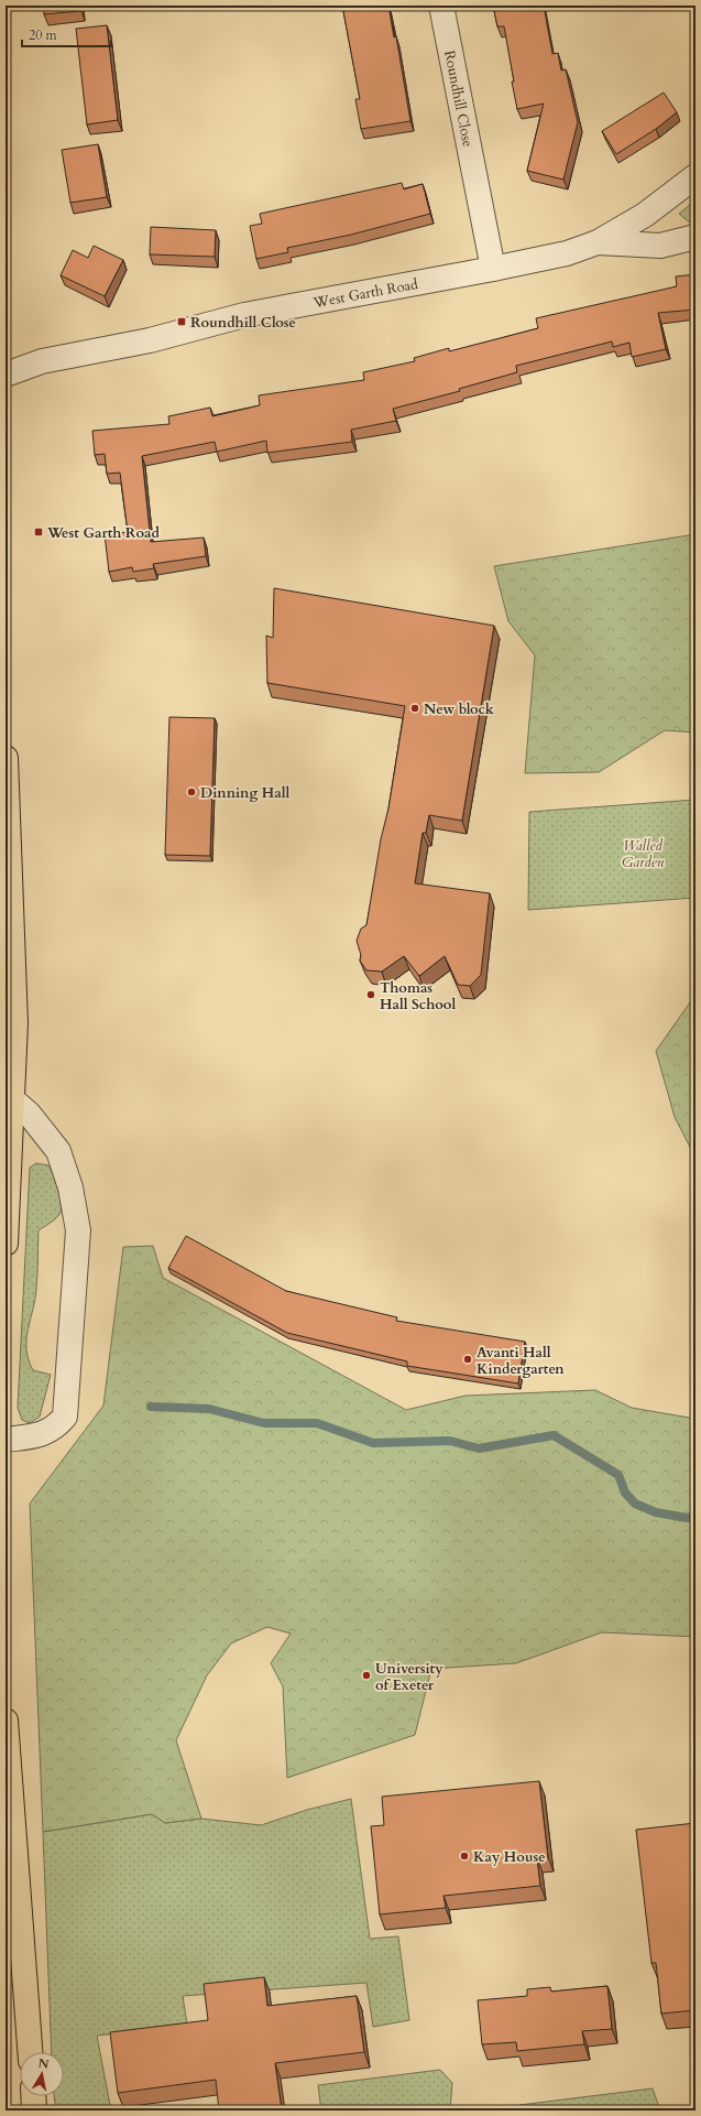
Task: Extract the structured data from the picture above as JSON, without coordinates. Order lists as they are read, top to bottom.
{
  "streets": {
    "street": ["Roundhill Close", "West Garth Road"]
  },
  "crossings": [
    ["Roundhill Close", "West Garth Road"]
  ],
  "parks": ["Walled Garden"],
  "places": {
    "transit": ["Roundhill Close", "West Garth Road"],
    "other": [
      "New block",
      "Dinning Hall",
      "Thomas Hall School",
      "Avanti Hall Kindergarten",
      "University of Exeter",
      "Kay House"
    ]
  },
  "scale_bar": "20 m",
  "north": "top"
}
